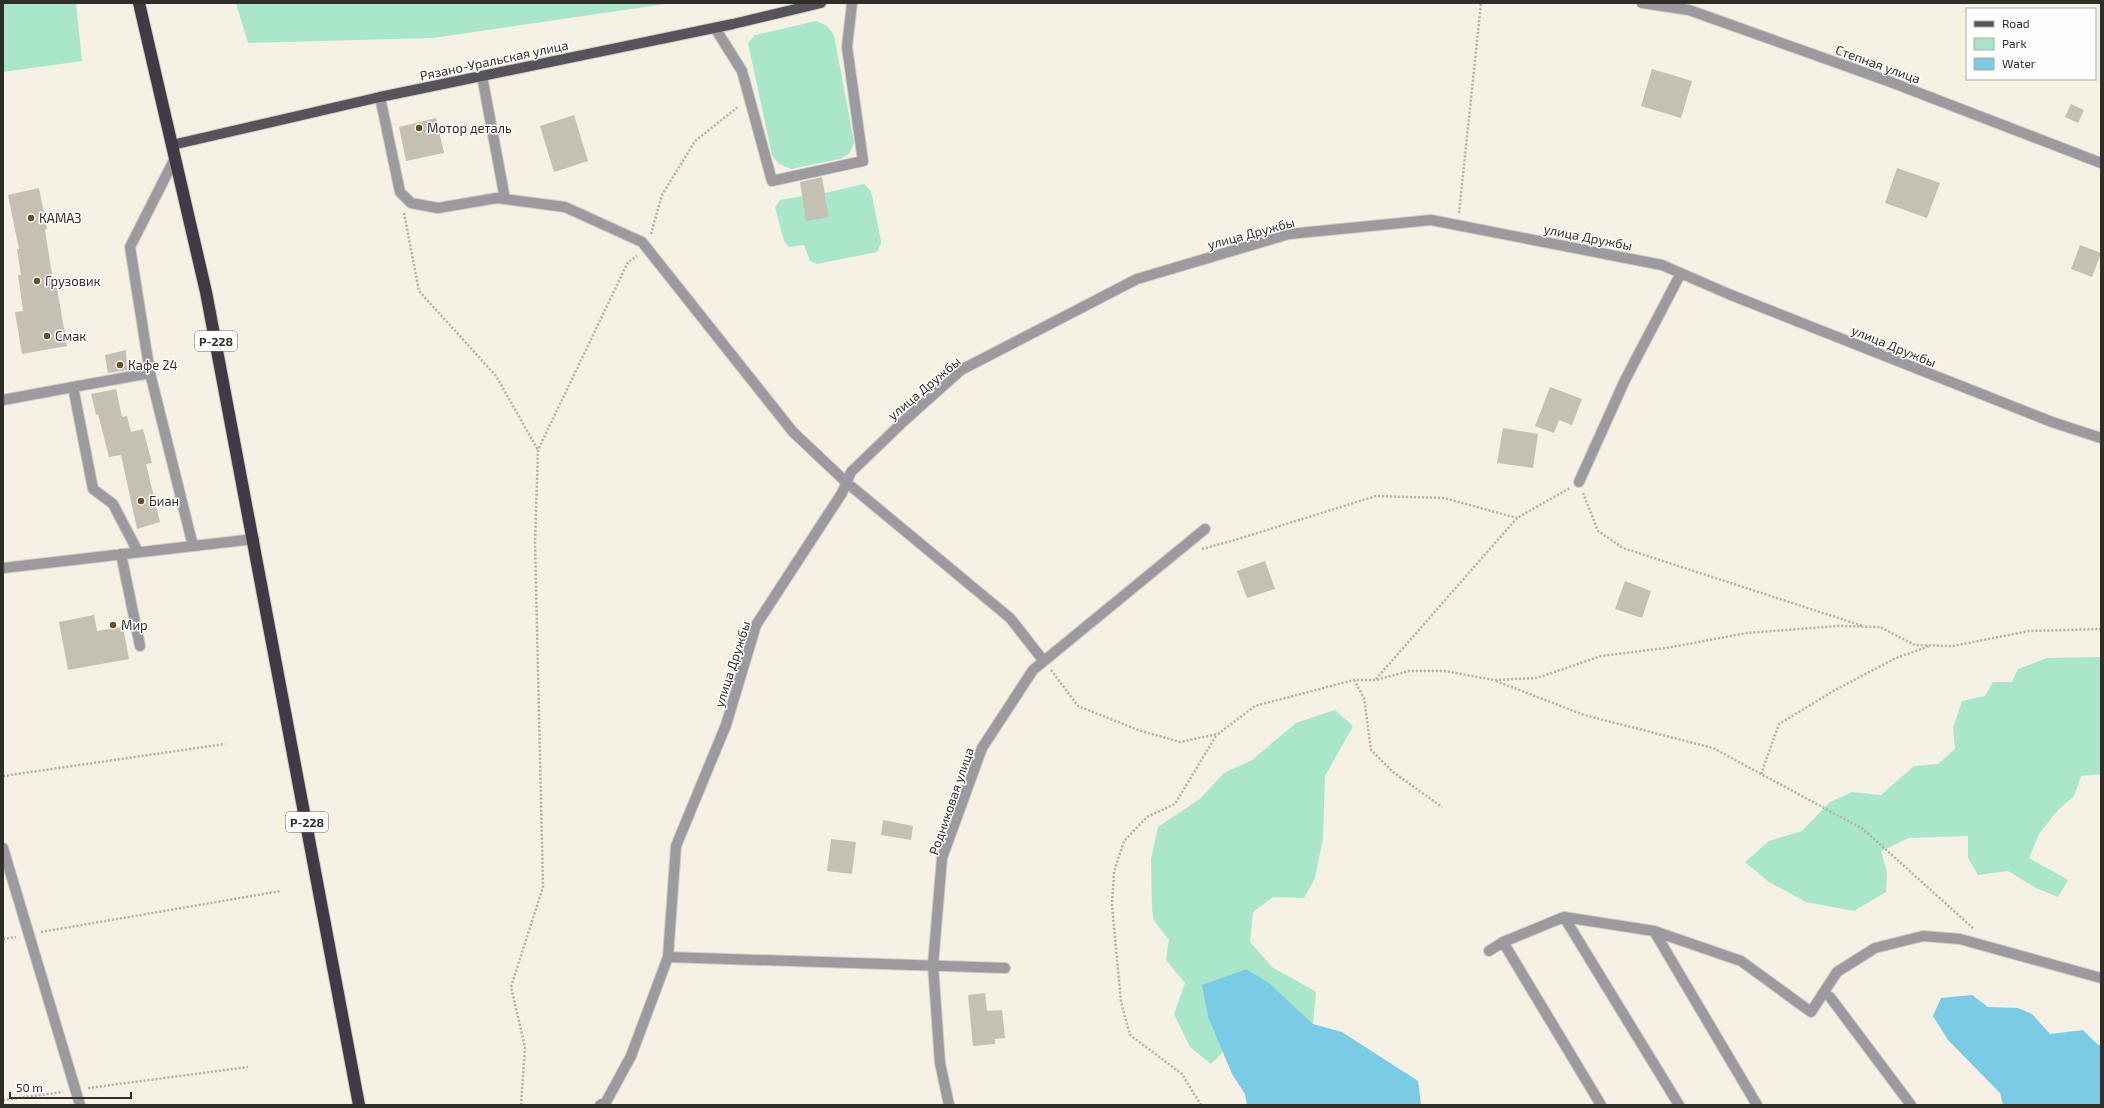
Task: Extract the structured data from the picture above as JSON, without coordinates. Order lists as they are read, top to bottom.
{
  "streets": {
    "highway": ["Р-228"],
    "main road": ["Рязано-Уральская улица"],
    "street": ["Степная улица", "улица Дружбы", "Родниковая улица"]
  },
  "crossings": [
    ["Рязано-Уральская улица", "Р-228"]
  ],
  "places": [
    "Мотор деталь",
    "КАМАЗ",
    "Грузовик",
    "Смак",
    "Кафе 24",
    "Биан",
    "Мир"
  ],
  "legend": ["Road", "Park", "Water"],
  "scale_bar": "50 m"
}
